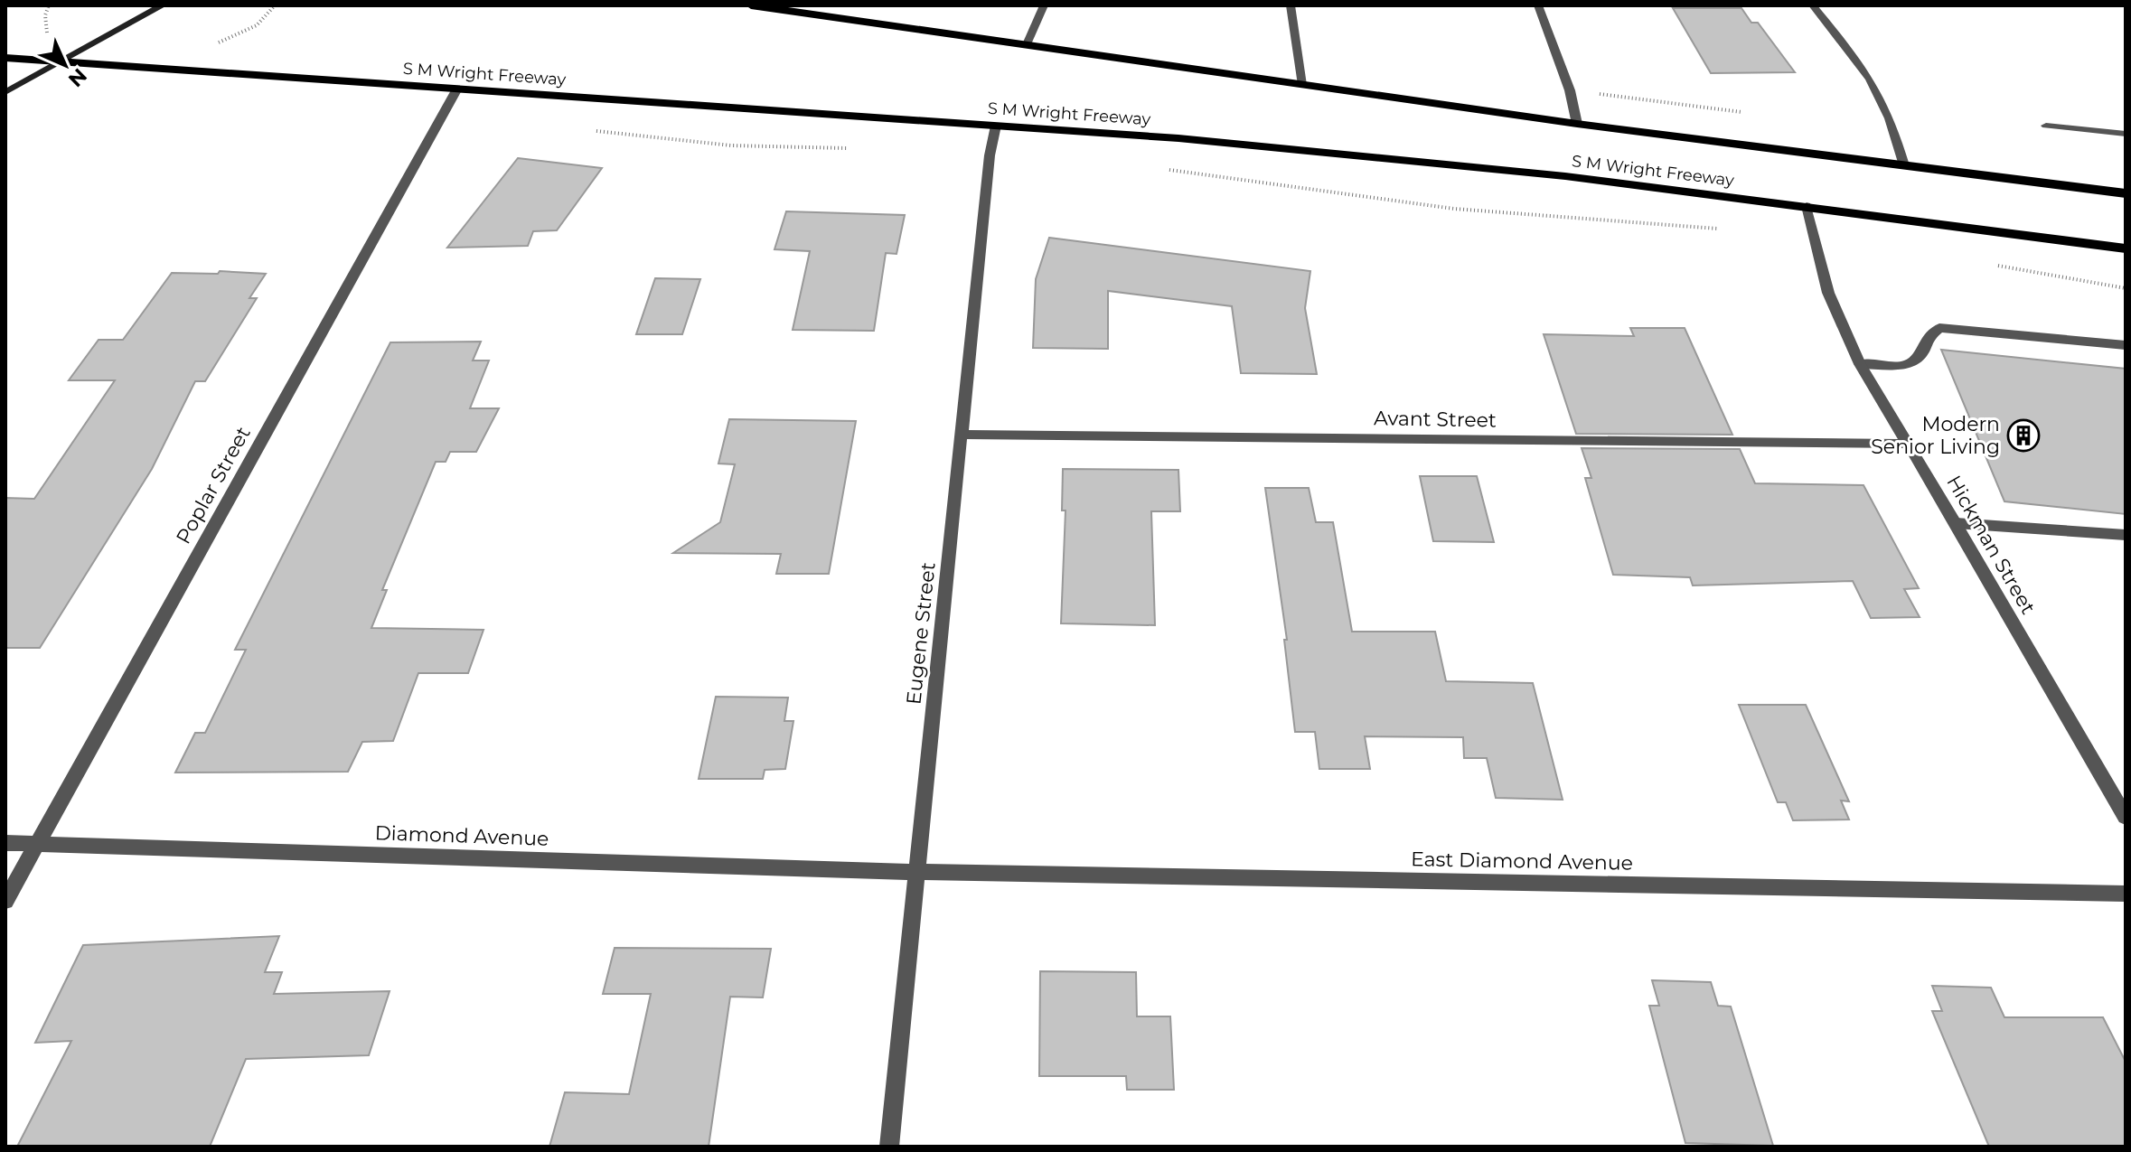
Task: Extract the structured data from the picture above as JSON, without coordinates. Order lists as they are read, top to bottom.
{
  "streets": {
    "main road": ["S M Wright Freeway"],
    "street": [
      "Avant Street",
      "Poplar Street",
      "Hickman Street",
      "Eugene Street",
      "Diamond Avenue",
      "East Diamond Avenue"
    ]
  },
  "crossings": [
    ["S M Wright Freeway", "Poplar Street"],
    ["S M Wright Freeway", "Hickman Street"],
    ["S M Wright Freeway", "Eugene Street"],
    ["Avant Street", "Hickman Street"],
    ["Avant Street", "Eugene Street"],
    ["Poplar Street", "Diamond Avenue"],
    ["Eugene Street", "Diamond Avenue"],
    ["Eugene Street", "East Diamond Avenue"],
    ["Diamond Avenue", "East Diamond Avenue"]
  ],
  "places": {
    "building": ["Modern Senior Living"]
  },
  "north": "bottom right"
}
